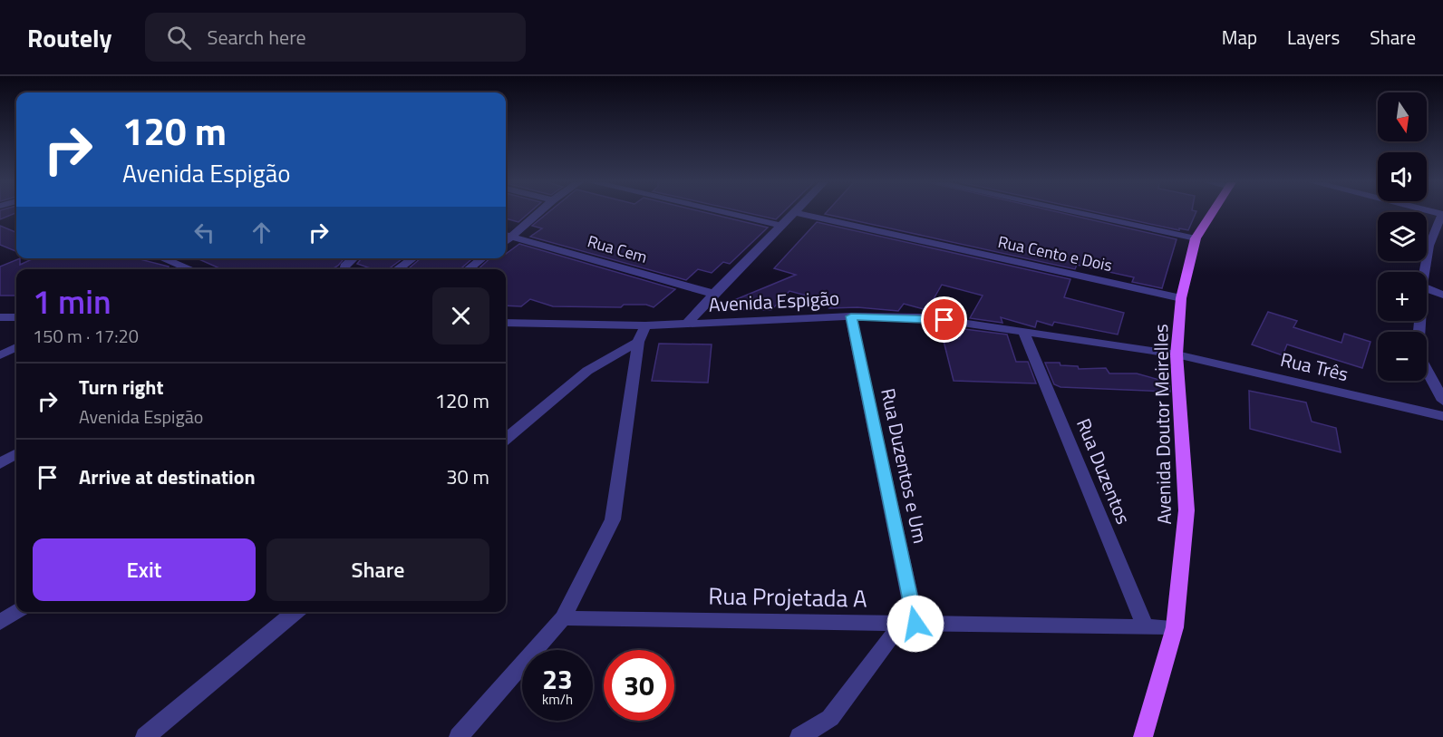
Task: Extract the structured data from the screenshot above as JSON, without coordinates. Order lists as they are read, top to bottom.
{
  "streets": {
    "main road": ["Avenida Doutor Meirelles"],
    "street": [
      "Rua Cem",
      "Rua Cento e Dois",
      "Avenida Espigão",
      "Rua Três",
      "Rua Duzentos e Um",
      "Rua Duzentos",
      "Rua Projetada A"
    ]
  },
  "crossings": [
    ["Rua Cento e Dois", "Avenida Doutor Meirelles"],
    ["Avenida Espigão", "Rua Três"],
    ["Avenida Espigão", "Avenida Doutor Meirelles"],
    ["Avenida Espigão", "Rua Duzentos e Um"],
    ["Avenida Espigão", "Rua Duzentos"],
    ["Rua Três", "Avenida Doutor Meirelles"],
    ["Avenida Doutor Meirelles", "Rua Projetada A"],
    ["Rua Duzentos e Um", "Rua Projetada A"],
    ["Rua Duzentos", "Rua Projetada A"]
  ],
  "north": "bottom",
  "page": {
    "header": "Routely",
    "search": "Search here",
    "nav": ["Map", "Layers", "Share"],
    "map_buttons": ["+", "−"],
    "turn": ["120 m", "Avenida Espigão"],
    "heading": ["1 min", "150 m · 17:20"],
    "list": [
      {
        "name": "Turn right",
        "note": "Avenida Espigão",
        "value": "120 m"
      },
      {
        "name": "Arrive at destination",
        "value": "30 m"
      }
    ],
    "buttons": ["Exit", "Share"],
    "speed": "23 km/h",
    "limit": "30"
  }
}
